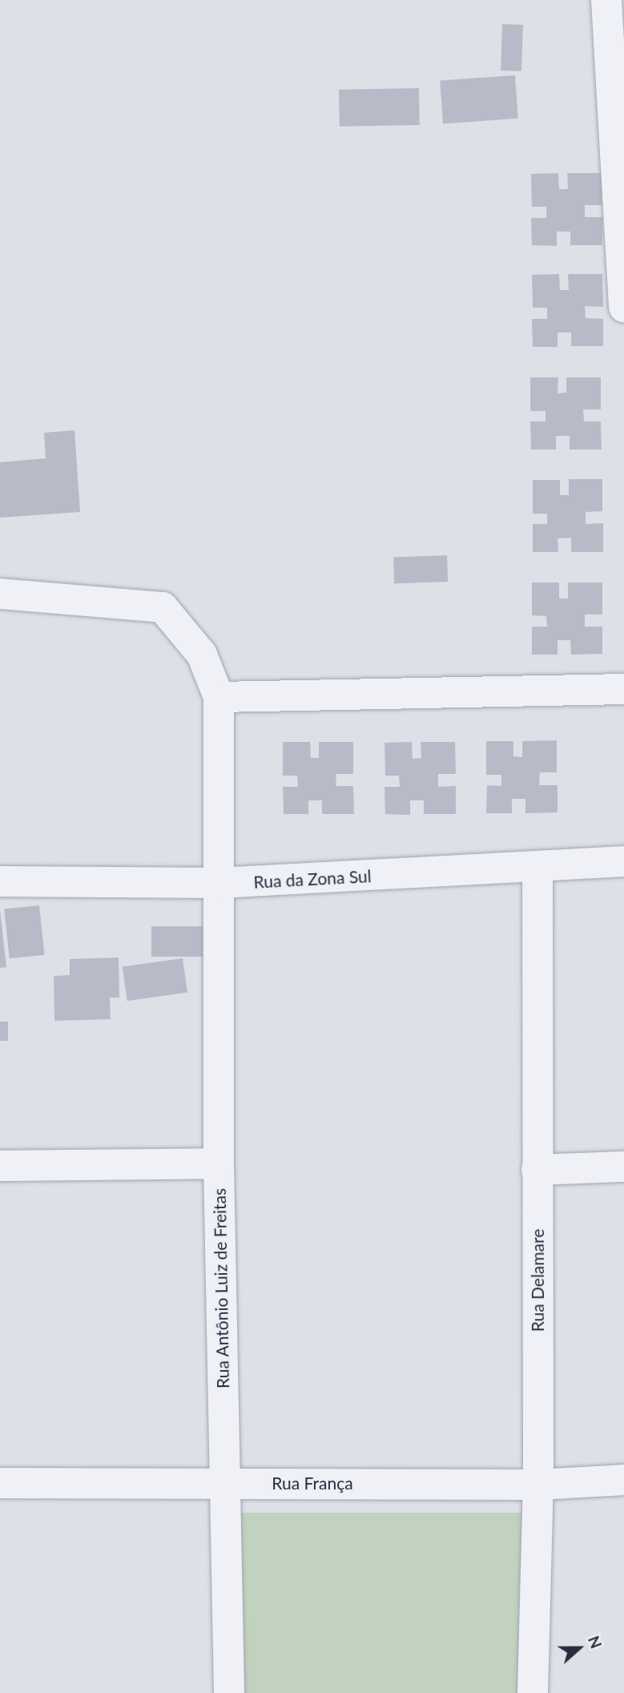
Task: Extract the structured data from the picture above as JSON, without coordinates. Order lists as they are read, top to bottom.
{
  "streets": {
    "street": [
      "Rua da Zona Sul",
      "Rua Delamare",
      "Rua Antônio Luiz de Freitas",
      "Rua França"
    ]
  },
  "crossings": [
    ["Rua da Zona Sul", "Rua Delamare"],
    ["Rua da Zona Sul", "Rua Antônio Luiz de Freitas"],
    ["Rua Delamare", "Rua França"],
    ["Rua Antônio Luiz de Freitas", "Rua França"]
  ],
  "north": "right"
}
